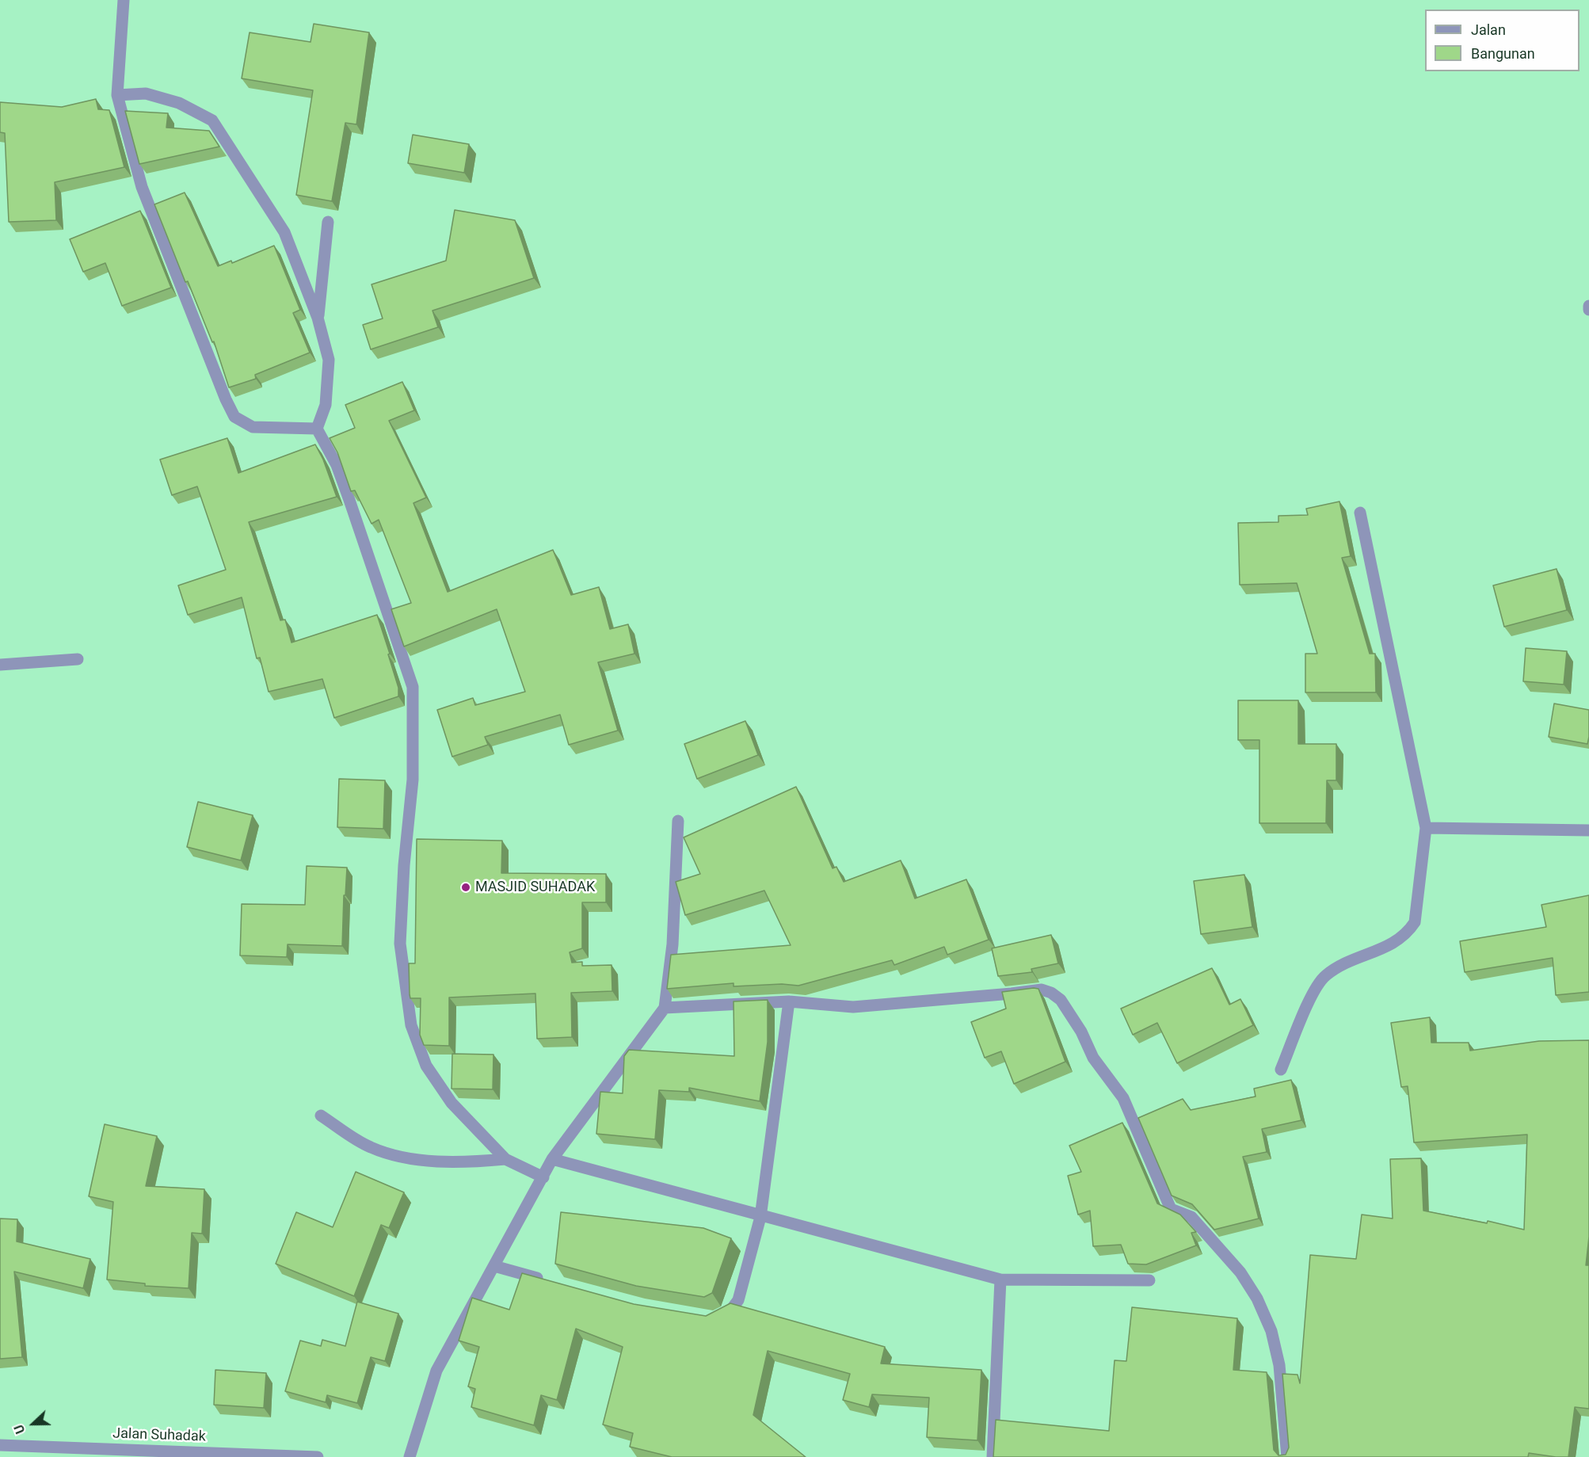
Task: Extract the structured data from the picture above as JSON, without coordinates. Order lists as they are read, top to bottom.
{
  "streets": {
    "street": ["Jalan Suhadak"]
  },
  "places": ["MASJID SUHADAK"],
  "legend": ["Jalan", "Bangunan"],
  "north": "left"
}
